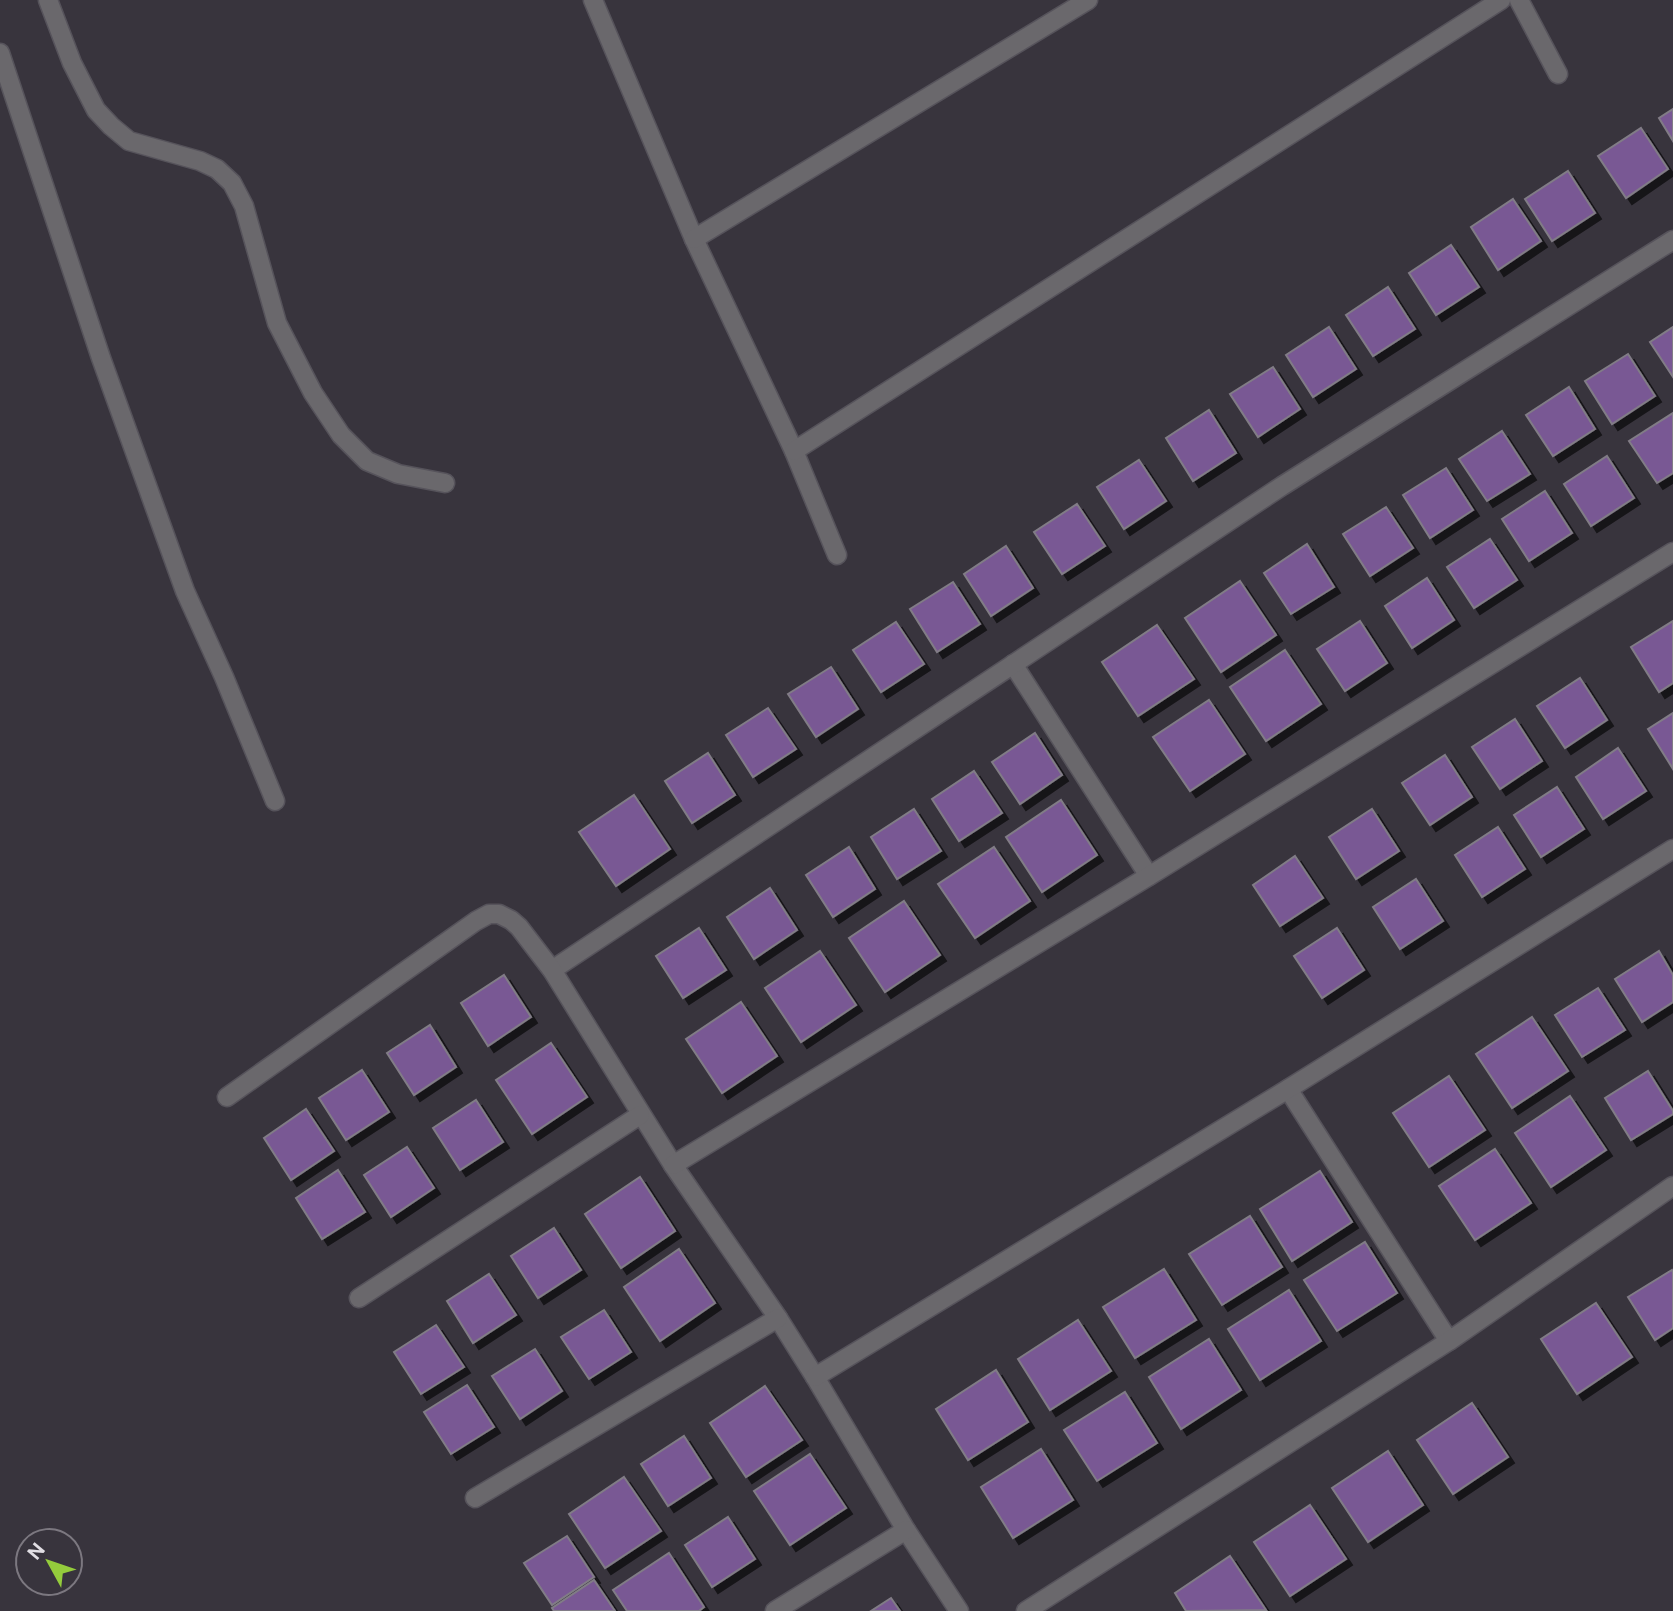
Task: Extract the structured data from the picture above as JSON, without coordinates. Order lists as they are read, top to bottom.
{
  "north": "top left"
}
